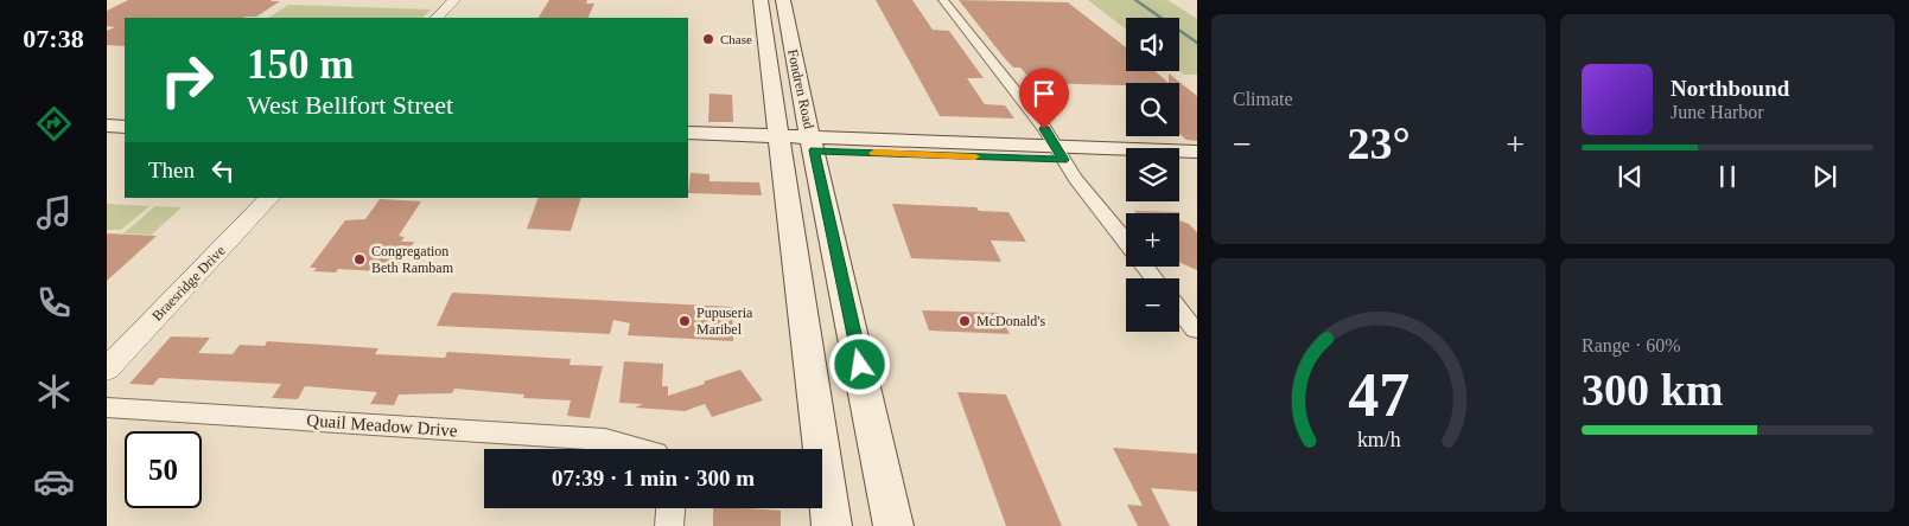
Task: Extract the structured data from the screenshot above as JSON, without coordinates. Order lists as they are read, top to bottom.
{
  "streets": {
    "main road": ["Fondren Road"],
    "street": ["Braesridge Drive", "Quail Meadow Drive"]
  },
  "places": [
    "Chase",
    "Congregation Beth Rambam",
    "Pupuseria Maribel",
    "McDonald's"
  ],
  "page": {
    "tabs": "07:38",
    "tile": [
      "Climate",
      ["Range · 60%", "300 km"]
    ],
    "map_buttons": ["+", "−"],
    "turn": ["150 m", "West Bellfort Street"],
    "song": ["Northbound", "June Harbor"],
    "heat": ["−", "23°", "+"],
    "then": "Then",
    "limit": "50",
    "trip": "07:39 · 1 min · 300 m",
    "gauge": ["47", "km/h"]
  }
}
